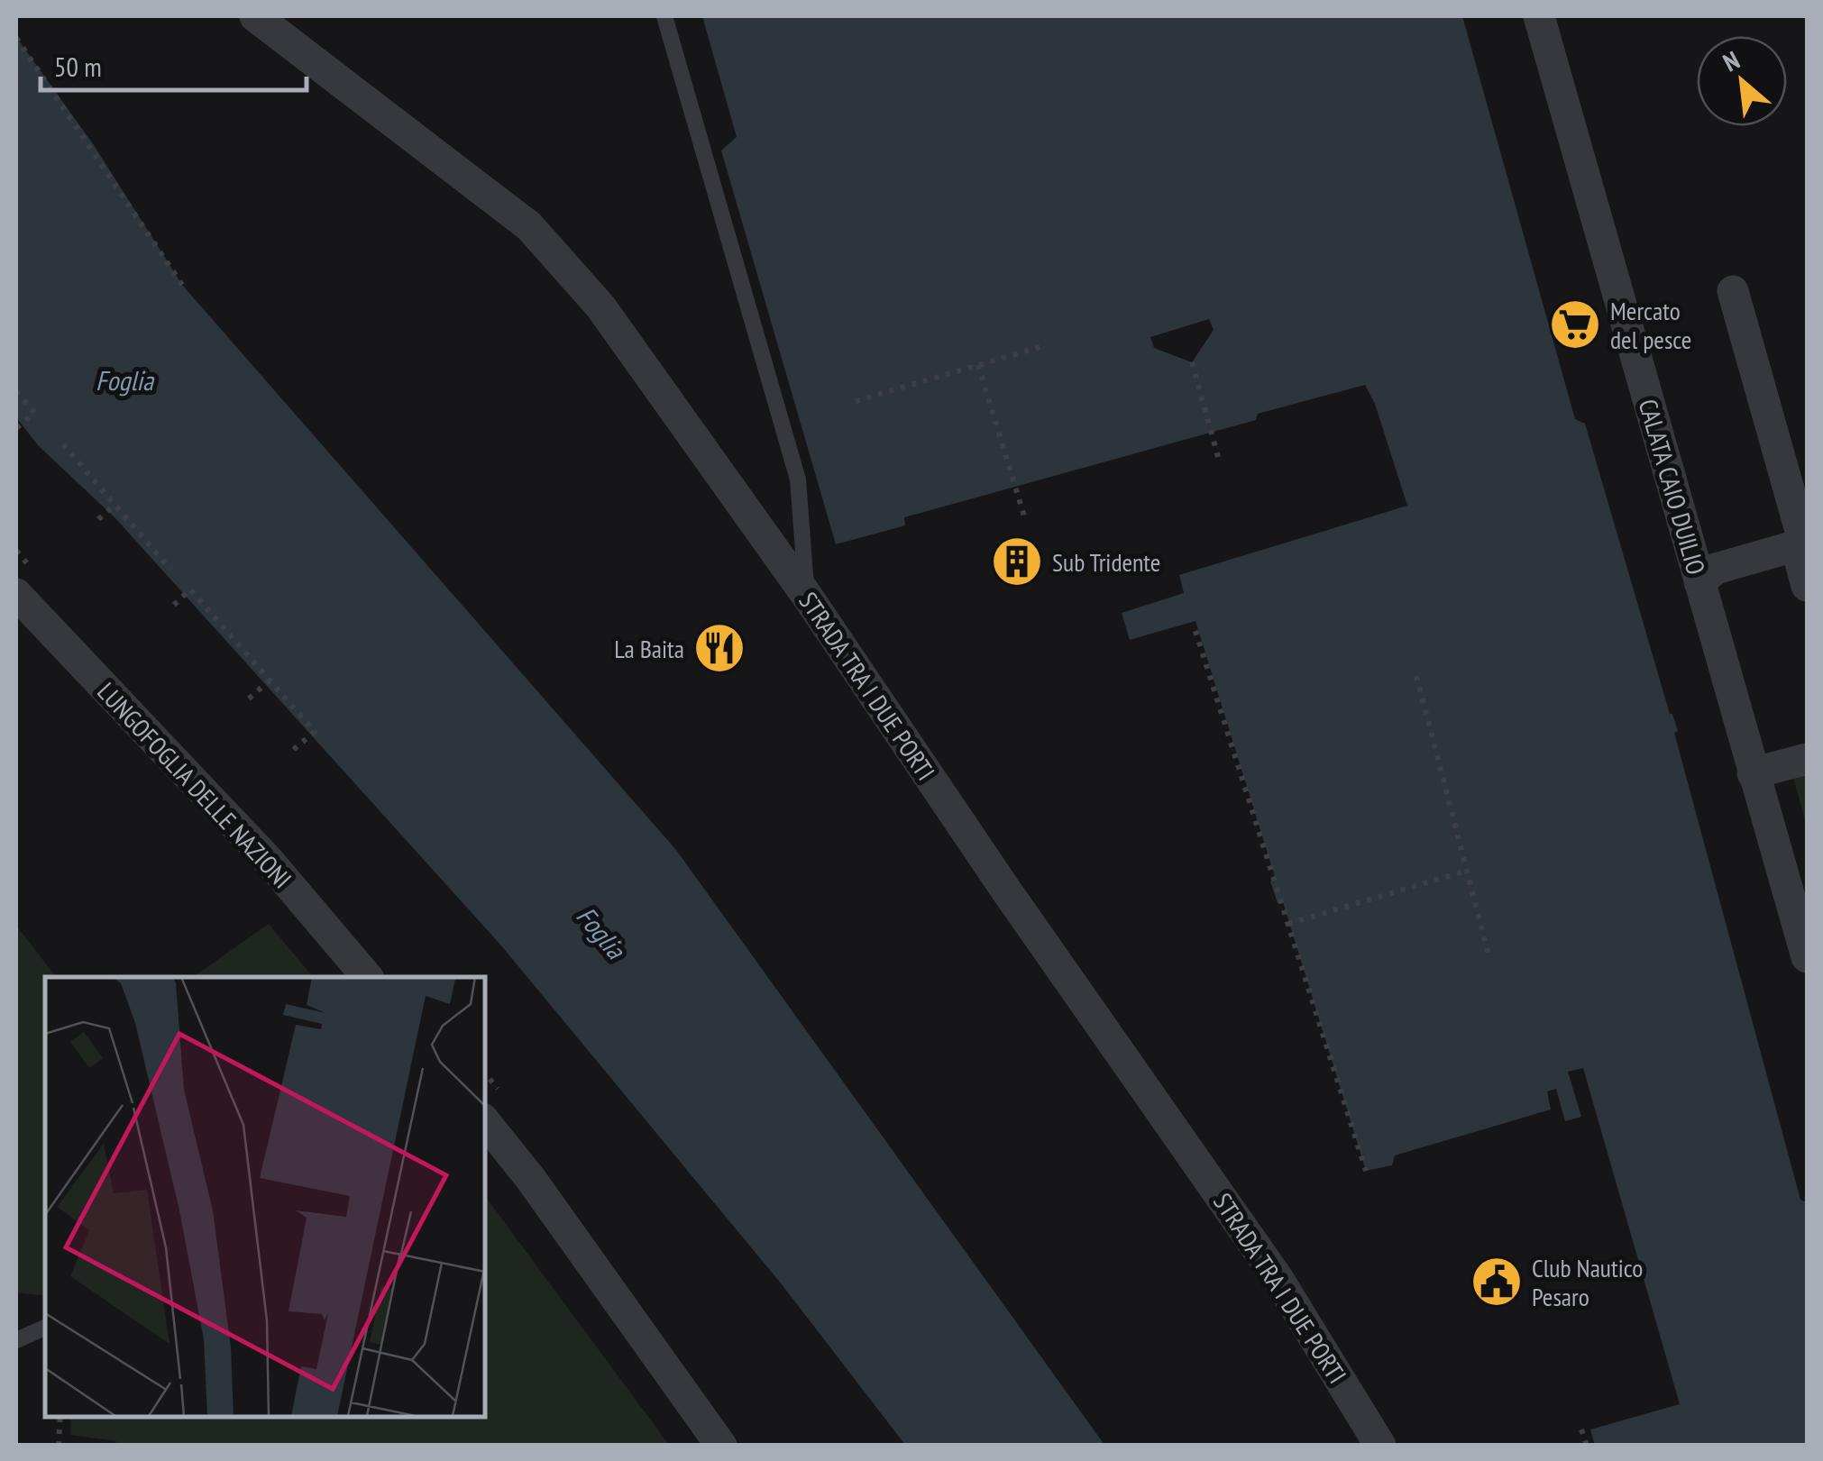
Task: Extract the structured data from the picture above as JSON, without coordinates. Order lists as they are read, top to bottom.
{
  "streets": {
    "street": ["CALATA CAIO DUILIO", "STRADA TRA I DUE PORTI", "LUNGOFOGLIA DELLE NAZIONI"]
  },
  "water": ["Foglia"],
  "places": {
    "supermarket": ["Mercato del pesce"],
    "building": ["Sub Tridente"],
    "restaurant": ["La Baita"],
    "public building": ["Club Nautico Pesaro"]
  },
  "scale_bar": "50 m",
  "north": "top left"
}
